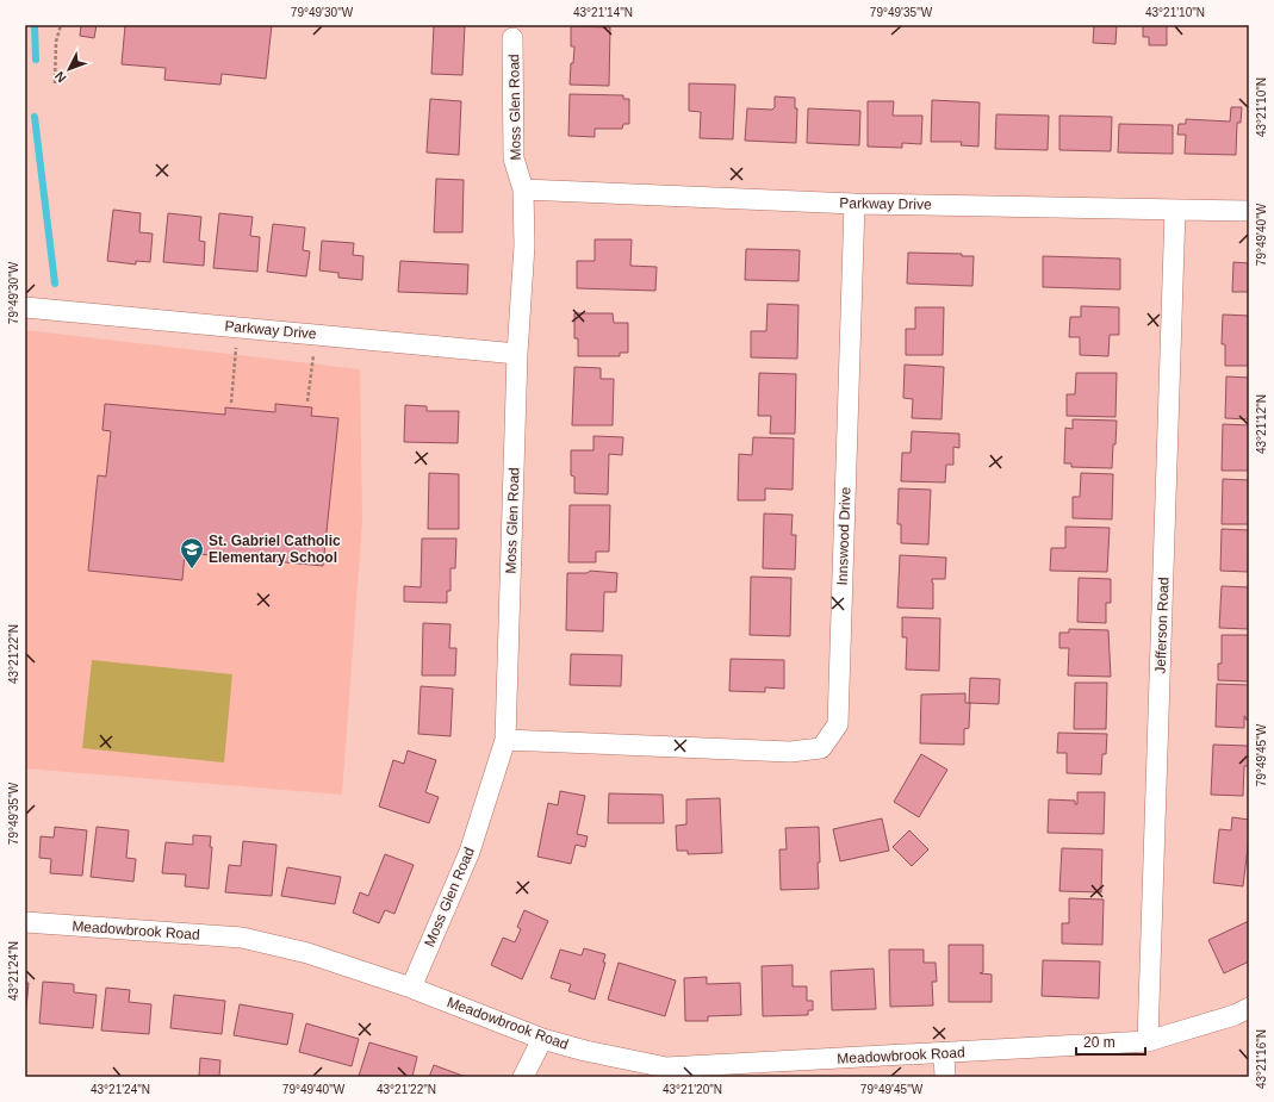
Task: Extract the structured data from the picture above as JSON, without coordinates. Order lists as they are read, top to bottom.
{
  "streets": {
    "street": [
      "Moss Glen Road",
      "Parkway Drive",
      "Innswood Drive",
      "Jefferson Road",
      "Meadowbrook Road"
    ]
  },
  "crossings": [
    ["Moss Glen Road", "Parkway Drive"],
    ["Moss Glen Road", "Innswood Drive"],
    ["Moss Glen Road", "Meadowbrook Road"],
    ["Parkway Drive", "Innswood Drive"],
    ["Parkway Drive", "Jefferson Road"],
    ["Jefferson Road", "Meadowbrook Road"]
  ],
  "places": {
    "school or university": ["St. Gabriel Catholic Elementary School"]
  },
  "scale_bar": "20 m",
  "north": "bottom left",
  "coordinates": [
    "79°49'30\"W",
    "43°21'14\"N",
    "79°49'35\"W",
    "43°21'10\"N",
    "79°49'40\"W",
    "43°21'12\"N",
    "43°21'22\"N",
    "79°49'45\"W",
    "43°21'24\"N",
    "43°21'16\"N",
    "43°21'20\"N"
  ]
}
